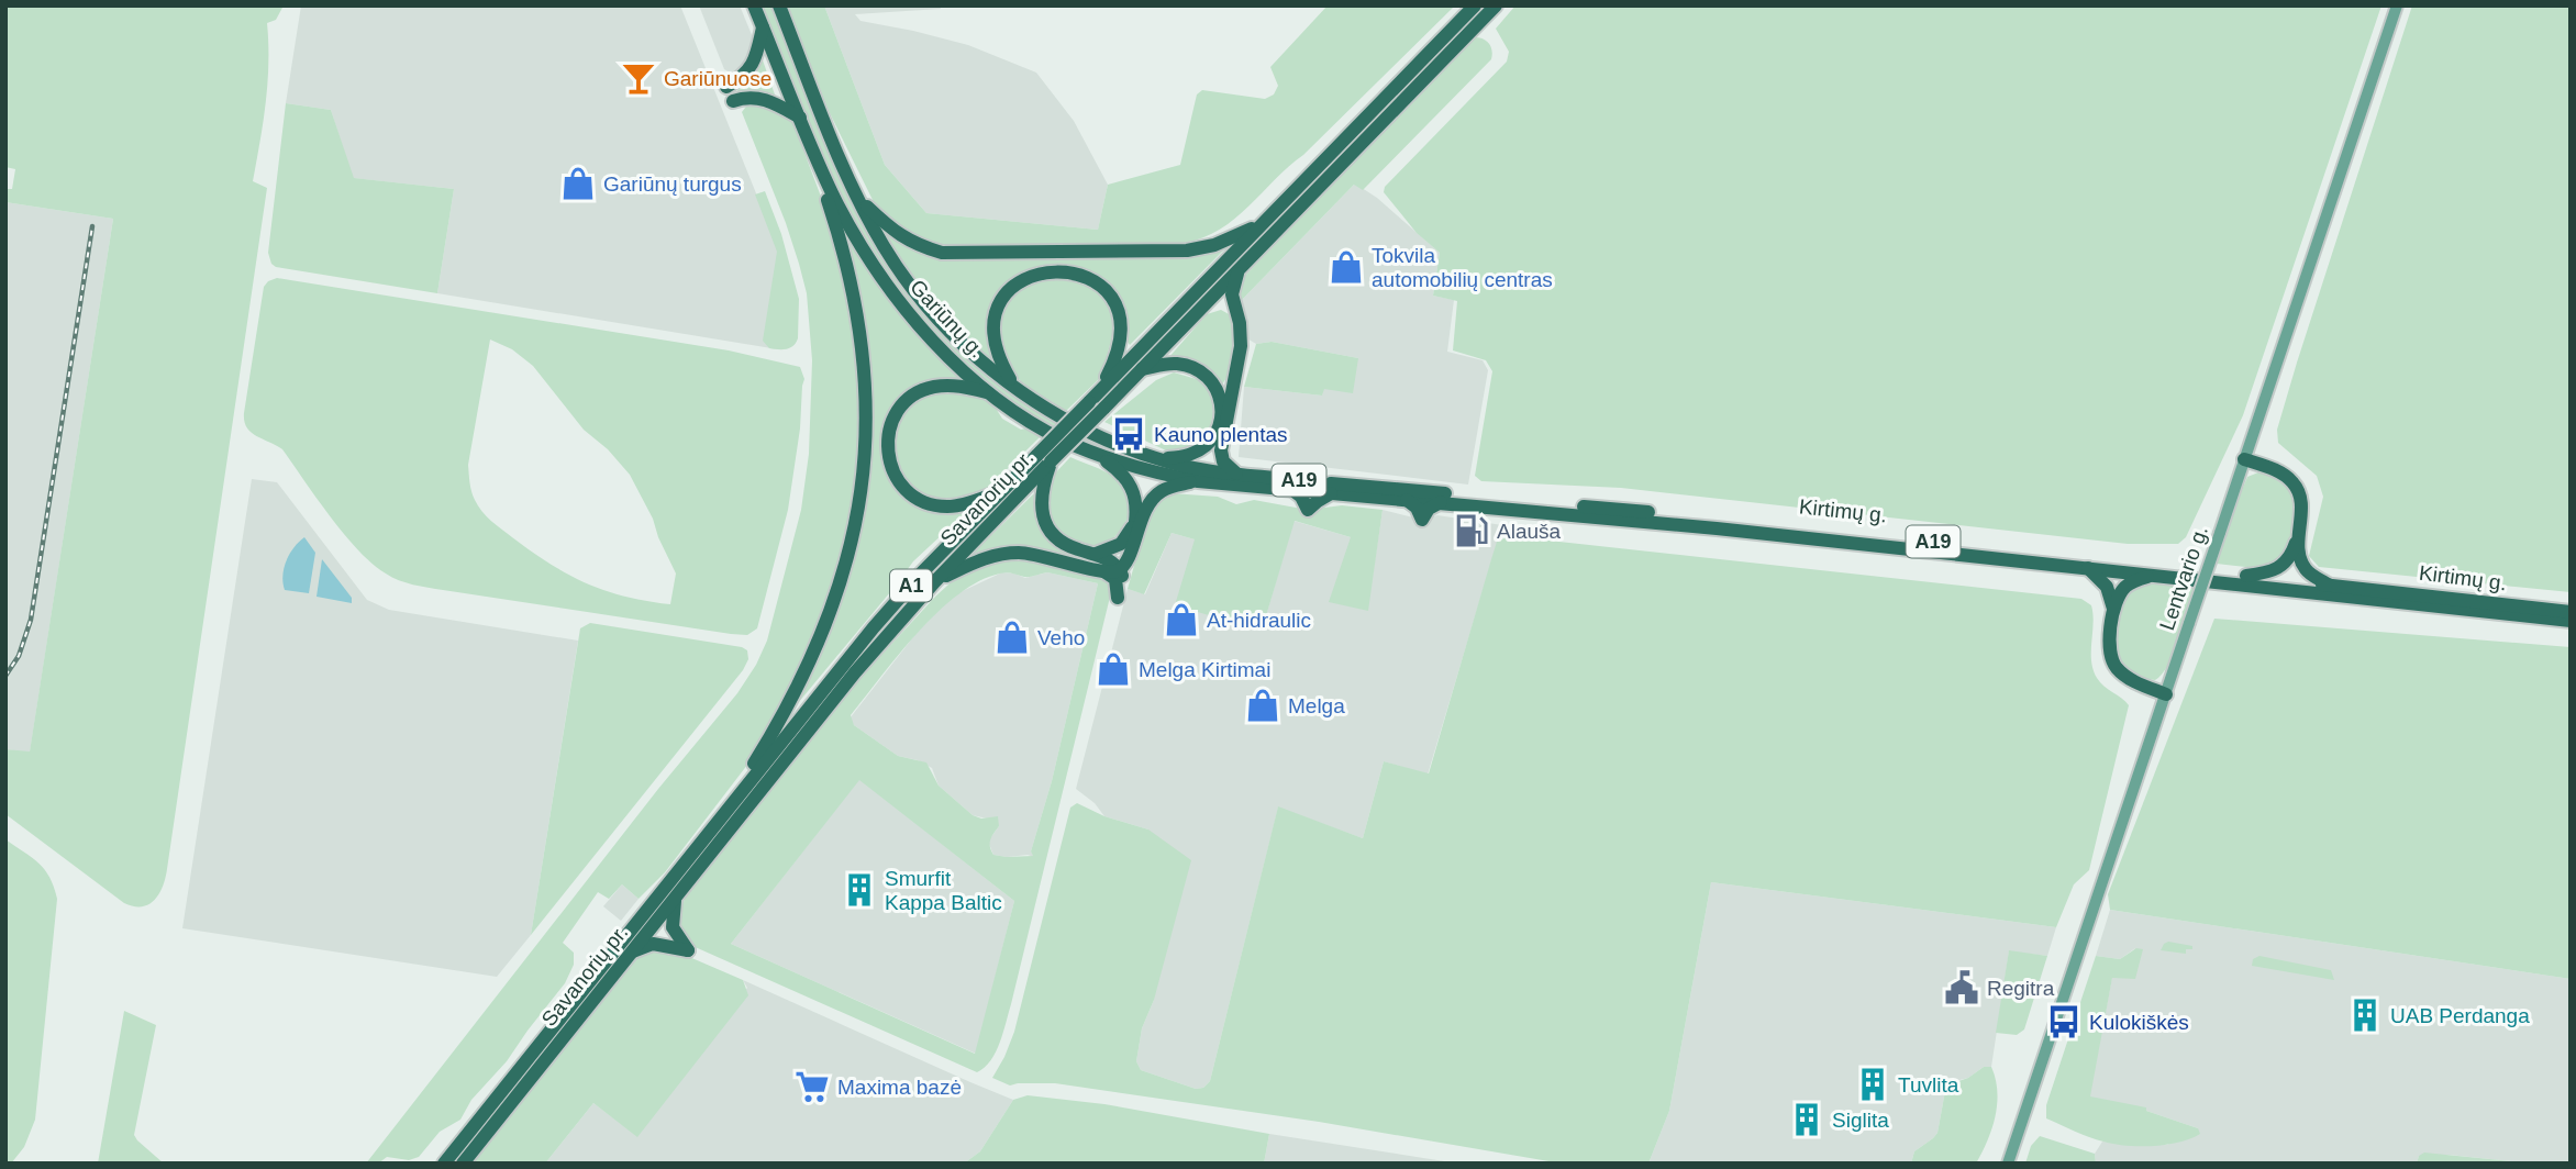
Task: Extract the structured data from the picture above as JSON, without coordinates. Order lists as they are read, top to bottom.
{
  "streets": {
    "highway": [
      "Gariūnų g.",
      "A19",
      "Savanorių pr.",
      "Kirtimų g.",
      "A1"
    ],
    "main road": ["Lentvario g."]
  },
  "crossings": [
    ["Gariūnų g.", "Kirtimų g."]
  ],
  "places": {
    "bar": ["Gariūnuose"],
    "shop": [
      "Gariūnų turgus",
      "Tokvila automobilių centras",
      "At-hidraulic",
      "Veho",
      "Melga Kirtimai",
      "Melga"
    ],
    "bus stop": ["Kauno plentas", "Kulokiškės"],
    "fuel station": ["Alauša"],
    "building": [
      "Smurfit Kappa Baltic",
      "UAB Perdanga",
      "Tuvlita",
      "Siglita"
    ],
    "public building": ["Regitra"],
    "supermarket": ["Maxima bazė"]
  }
}
